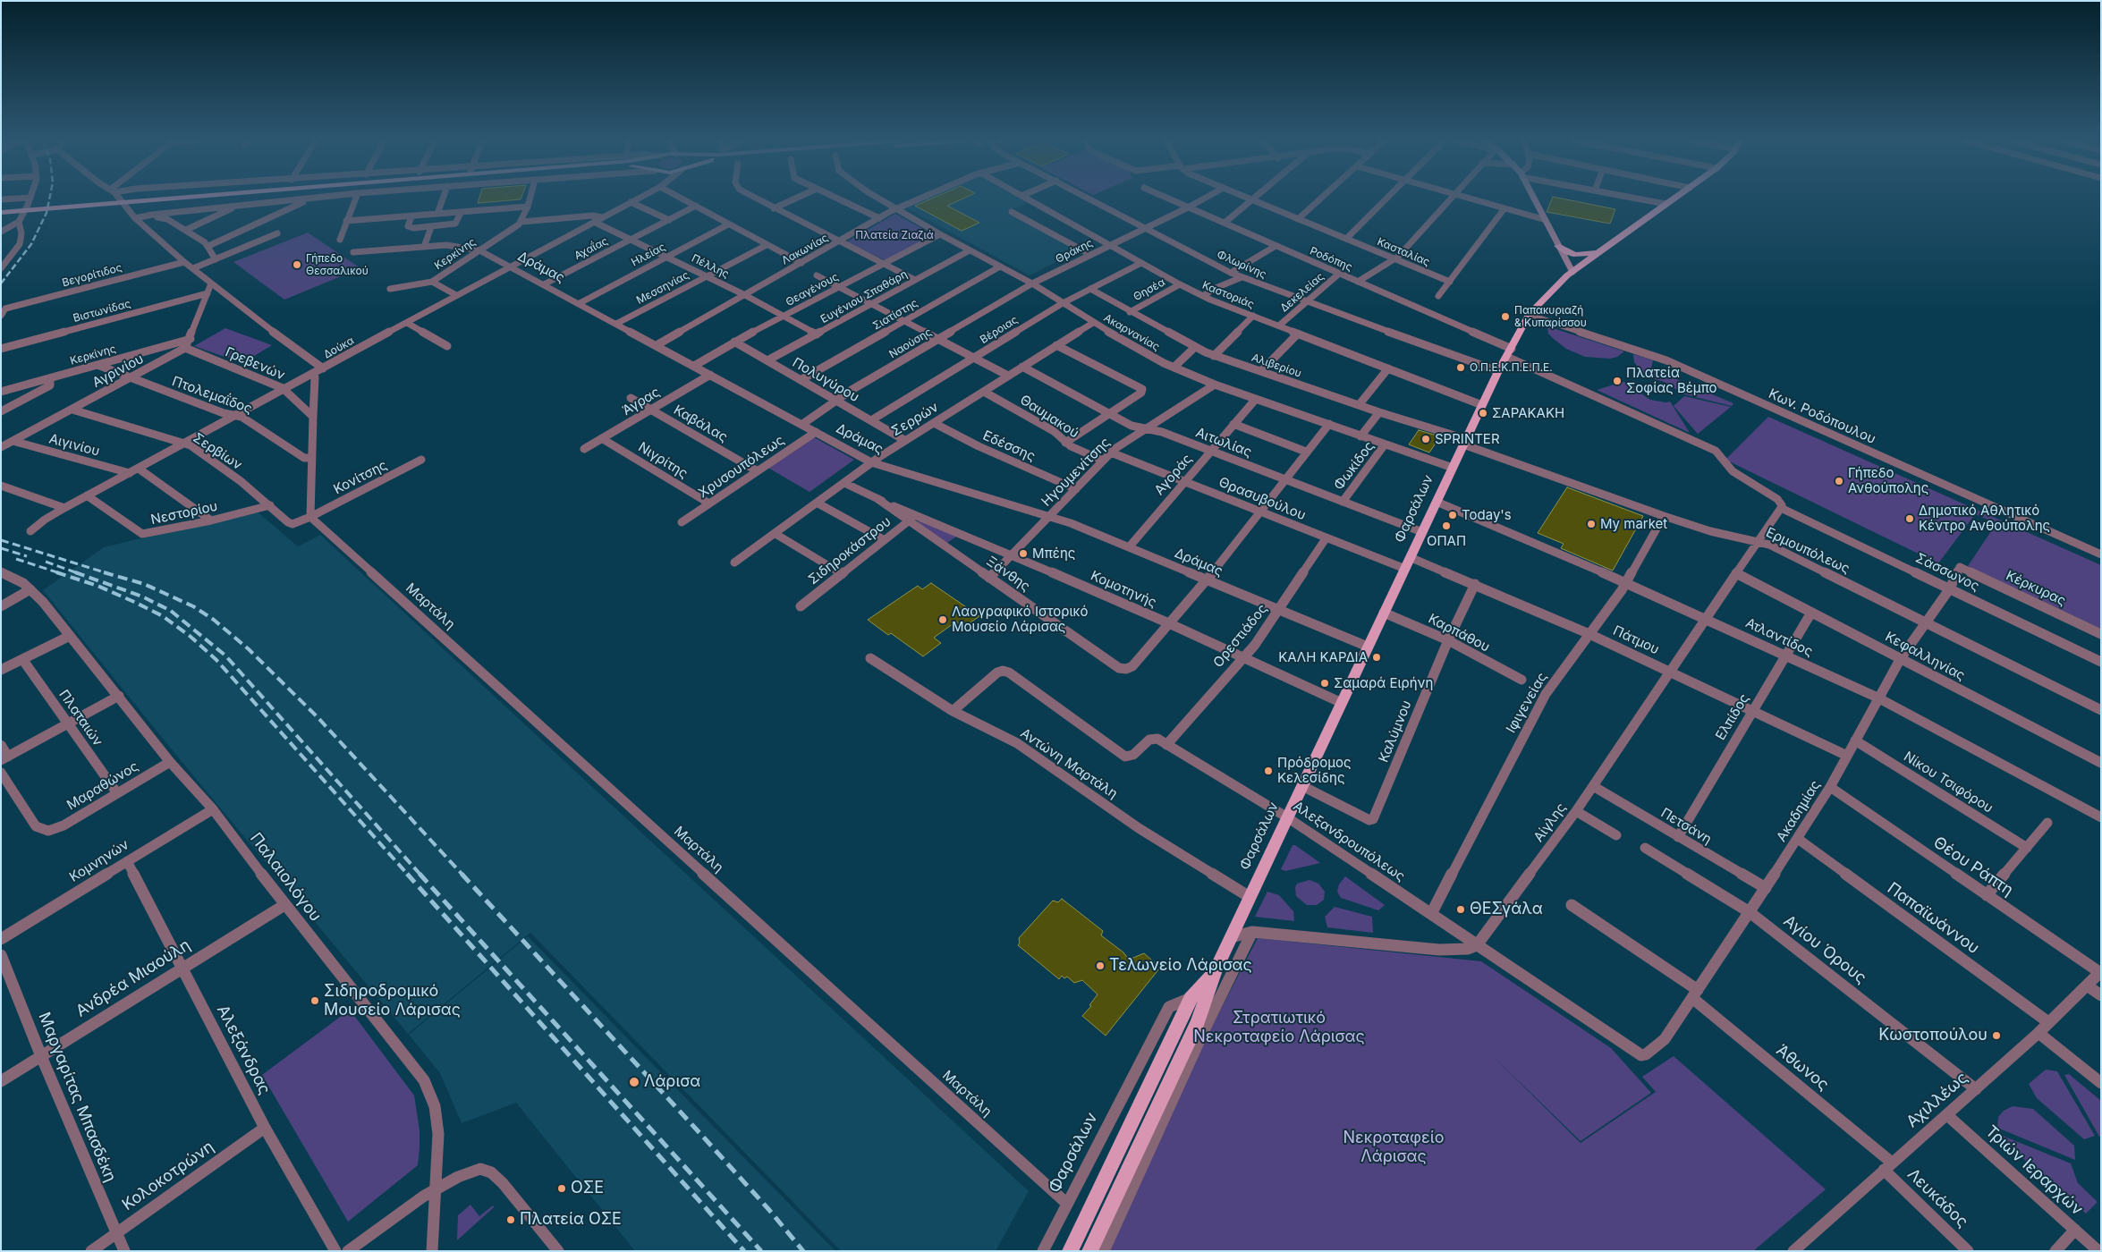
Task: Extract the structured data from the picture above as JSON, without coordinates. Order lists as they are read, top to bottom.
{
  "streets": {
    "main road": ["Φαρσάλων"],
    "street": [
      "Αχαΐας",
      "Λακωνίας",
      "Θράκης",
      "Κασταλίας",
      "Κερκίνης",
      "Ηλείας",
      "Ροδόπης",
      "Φλωρίνης",
      "Πέλλης",
      "Δράμας",
      "Βεγορίτιδος",
      "Μεσσηνίας",
      "Θεαγένους",
      "Θησέα",
      "Δεκελείας",
      "Καστοριάς",
      "Ευγένιου Σπαθάρη",
      "Βιστωνίδας",
      "Σιατίστης",
      "Βέροιας",
      "Ακαρνανίας",
      "Ναούσης",
      "Δούκα",
      "Γρεβενών",
      "Αλιβερίου",
      "Αγρινίου",
      "Πολυγύρου",
      "Πτολεμαΐδος",
      "Άγρας",
      "Θαυμακού",
      "Κων. Ροδόπουλου",
      "Σερρών",
      "Καβάλας",
      "Αιτωλίας",
      "Αιγινίου",
      "Εδέσσης",
      "Σερβίων",
      "Νιγρίτης",
      "Φωκίδος",
      "Χρυσουπόλεως",
      "Ηγουμενίτσης",
      "Αγοράς",
      "Κονίτσης",
      "Θρασυβούλου",
      "Νεστορίου",
      "Σιδηροκάστρου",
      "Ερμουπόλεως",
      "Σάσσωνος",
      "Ξάνθης",
      "Κέρκυρας",
      "Κομοτηνής",
      "Μαρτάλη",
      "Καρπάθου",
      "Ορεστιάδος",
      "Ατλαντίδος",
      "Πάτμου",
      "Κεφαλληνίας",
      "Ιφιγενείας",
      "Ελπίδος",
      "Πλαταιών",
      "Καλύμνου",
      "Αντώνη Μαρτάλη",
      "Νίκου Τσιφόρου",
      "Μαραθώνος",
      "Ακαδημίας",
      "Αίγλης",
      "Πετσάνη",
      "Αλεξανδρουπόλεως",
      "Κομνηνών",
      "Θέου Ράπτη",
      "Παλαιολόγου",
      "Παπαϊωάννου",
      "Αγίου Όρους",
      "Ανδρέα Μιαούλη",
      "Αλεξάνδρας",
      "Άθωνος",
      "Μαργαρίτας Μπασδέκη",
      "Αχιλλέως",
      "Τριών Ιεραρχών",
      "Κολοκοτρώνη",
      "Λευκάδος"
    ]
  },
  "crossings": [
    ["Αχαΐας", "Πέλλης"],
    ["Αχαΐας", "Δράμας"],
    ["Λακωνίας", "Πέλλης"],
    ["Λακωνίας", "Δράμας"],
    ["Λακωνίας", "Ακαρνανίας"],
    ["Θράκης", "Ροδόπης"],
    ["Θράκης", "Φλωρίνης"],
    ["Θράκης", "Καστοριάς"],
    ["Θράκης", "Ακαρνανίας"],
    ["Θράκης", "Ναούσης"],
    ["Κερκίνης", "Δράμας"],
    ["Κερκίνης", "Δούκα"],
    ["Κερκίνης", "Αγρινίου"],
    ["Κερκίνης", "Πτολεμαΐδος"],
    ["Ηλείας", "Πέλλης"],
    ["Ηλείας", "Δράμας"],
    ["Ροδόπης", "Δεκελείας"],
    ["Ροδόπης", "Φαρσάλων"],
    ["Φλωρίνης", "Δεκελείας"],
    ["Φλωρίνης", "Φαρσάλων"],
    ["Πέλλης", "Μεσσηνίας"],
    ["Πέλλης", "Θεαγένους"],
    ["Πέλλης", "Ευγένιου Σπαθάρη"],
    ["Πέλλης", "Δούκα"],
    ["Δράμας", "Μεσσηνίας"],
    ["Δράμας", "Θεαγένους"],
    ["Δράμας", "Ναούσης"],
    ["Δράμας", "Δούκα"],
    ["Δράμας", "Άγρας"],
    ["Δράμας", "Σερρών"],
    ["Δράμας", "Χρυσουπόλεως"],
    ["Δράμας", "Ηγουμενίτσης"],
    ["Δράμας", "Αγοράς"],
    ["Δράμας", "Φαρσάλων"],
    ["Δράμας", "Ορεστιάδος"],
    ["Θεαγένους", "Ακαρνανίας"],
    ["Θεαγένους", "Πολυγύρου"],
    ["Θησέα", "Καστοριάς"],
    ["Θησέα", "Αλιβερίου"],
    ["Δεκελείας", "Καστοριάς"],
    ["Καστοριάς", "Βέροιας"],
    ["Καστοριάς", "Φαρσάλων"],
    ["Ευγένιου Σπαθάρη", "Ακαρνανίας"],
    ["Ευγένιου Σπαθάρη", "Πολυγύρου"],
    ["Βιστωνίδας", "Αγρινίου"],
    ["Σιατίστης", "Ακαρνανίας"],
    ["Σιατίστης", "Πολυγύρου"],
    ["Βέροιας", "Ακαρνανίας"],
    ["Βέροιας", "Αλιβερίου"],
    ["Βέροιας", "Πολυγύρου"],
    ["Ακαρνανίας", "Ναούσης"],
    ["Ακαρνανίας", "Σερρών"],
    ["Ακαρνανίας", "Φωκίδος"],
    ["Ακαρνανίας", "Ηγουμενίτσης"],
    ["Ακαρνανίας", "Αγοράς"],
    ["Ακαρνανίας", "Φαρσάλων"],
    ["Ναούσης", "Πολυγύρου"],
    ["Δούκα", "Γρεβενών"],
    ["Δούκα", "Πτολεμαΐδος"],
    ["Δούκα", "Αιγινίου"],
    ["Δούκα", "Σερβίων"],
    ["Δούκα", "Νεστορίου"],
    ["Γρεβενών", "Αγρινίου"],
    ["Αλιβερίου", "Φαρσάλων"],
    ["Αλιβερίου", "Ερμουπόλεως"],
    ["Αγρινίου", "Πτολεμαΐδος"],
    ["Αγρινίου", "Αιγινίου"],
    ["Αγρινίου", "Σερβίων"],
    ["Πολυγύρου", "Σερρών"],
    ["Άγρας", "Καβάλας"],
    ["Άγρας", "Νιγρίτης"],
    ["Θαυμακού", "Σερρών"],
    ["Θαυμακού", "Ηγουμενίτσης"],
    ["Κων. Ροδόπουλου", "Φαρσάλων"],
    ["Σερρών", "Αιτωλίας"],
    ["Σερρών", "Εδέσσης"],
    ["Σερρών", "Κομοτηνής"],
    ["Καβάλας", "Χρυσουπόλεως"],
    ["Αιτωλίας", "Φωκίδος"],
    ["Αιτωλίας", "Ηγουμενίτσης"],
    ["Αιτωλίας", "Αγοράς"],
    ["Αιτωλίας", "Φαρσάλων"],
    ["Εδέσσης", "Ηγουμενίτσης"],
    ["Σερβίων", "Κονίτσης"],
    ["Σερβίων", "Νεστορίου"],
    ["Σερβίων", "Μαρτάλη"],
    ["Νιγρίτης", "Χρυσουπόλεως"],
    ["Ηγουμενίτσης", "Θρασυβούλου"],
    ["Ηγουμενίτσης", "Ξάνθης"],
    ["Ηγουμενίτσης", "Κομοτηνής"],
    ["Αγοράς", "Θρασυβούλου"],
    ["Κονίτσης", "Μαρτάλη"],
    ["Θρασυβούλου", "Φαρσάλων"],
    ["Θρασυβούλου", "Ορεστιάδος"],
    ["Θρασυβούλου", "Πάτμου"],
    ["Φαρσάλων", "Ερμουπόλεως"],
    ["Φαρσάλων", "Κομοτηνής"],
    ["Φαρσάλων", "Μαρτάλη"],
    ["Φαρσάλων", "Καρπάθου"],
    ["Φαρσάλων", "Ατλαντίδος"],
    ["Φαρσάλων", "Πάτμου"],
    ["Φαρσάλων", "Καλύμνου"],
    ["Φαρσάλων", "Αντώνη Μαρτάλη"],
    ["Φαρσάλων", "Αλεξανδρουπόλεως"],
    ["Σιδηροκάστρου", "Ξάνθης"],
    ["Σιδηροκάστρου", "Κομοτηνής"],
    ["Ερμουπόλεως", "Ιφιγενείας"],
    ["Ερμουπόλεως", "Ακαδημίας"],
    ["Ερμουπόλεως", "Αίγλης"],
    ["Σάσσωνος", "Ακαδημίας"],
    ["Σάσσωνος", "Αίγλης"],
    ["Ξάνθης", "Κομοτηνής"],
    ["Κέρκυρας", "Ακαδημίας"],
    ["Κομοτηνής", "Ορεστιάδος"],
    ["Καρπάθου", "Καλύμνου"],
    ["Ορεστιάδος", "Αλεξανδρουπόλεως"],
    ["Ατλαντίδος", "Ιφιγενείας"],
    ["Ατλαντίδος", "Ελπίδος"],
    ["Ατλαντίδος", "Ακαδημίας"],
    ["Ατλαντίδος", "Αίγλης"],
    ["Πάτμου", "Ιφιγενείας"],
    ["Πάτμου", "Ελπίδος"],
    ["Πάτμου", "Καλύμνου"],
    ["Πάτμου", "Ακαδημίας"],
    ["Πάτμου", "Αίγλης"],
    ["Κεφαλληνίας", "Ελπίδος"],
    ["Κεφαλληνίας", "Ακαδημίας"],
    ["Κεφαλληνίας", "Αίγλης"],
    ["Ιφιγενείας", "Αλεξανδρουπόλεως"],
    ["Ελπίδος", "Πετσάνη"],
    ["Πλαταιών", "Μαραθώνος"],
    ["Αντώνη Μαρτάλη", "Αλεξανδρουπόλεως"],
    ["Νίκου Τσιφόρου", "Ακαδημίας"],
    ["Μαραθώνος", "Παλαιολόγου"],
    ["Ακαδημίας", "Πετσάνη"],
    ["Ακαδημίας", "Αλεξανδρουπόλεως"],
    ["Ακαδημίας", "Θέου Ράπτη"],
    ["Ακαδημίας", "Παπαϊωάννου"],
    ["Ακαδημίας", "Αγίου Όρους"],
    ["Ακαδημίας", "Άθωνος"],
    ["Αίγλης", "Πετσάνη"],
    ["Αίγλης", "Αλεξανδρουπόλεως"],
    ["Κομνηνών", "Παλαιολόγου"],
    ["Κομνηνών", "Αλεξάνδρας"],
    ["Θέου Ράπτη", "Αχιλλέως"],
    ["Παλαιολόγου", "Ανδρέα Μιαούλη"],
    ["Παπαϊωάννου", "Αχιλλέως"],
    ["Αγίου Όρους", "Αχιλλέως"],
    ["Ανδρέα Μιαούλη", "Αλεξάνδρας"],
    ["Ανδρέα Μιαούλη", "Μαργαρίτας Μπασδέκη"],
    ["Αλεξάνδρας", "Κολοκοτρώνη"],
    ["Άθωνος", "Αχιλλέως"],
    ["Άθωνος", "Λευκάδος"],
    ["Μαργαρίτας Μπασδέκη", "Κολοκοτρώνη"],
    ["Αχιλλέως", "Τριών Ιεραρχών"],
    ["Αχιλλέως", "Λευκάδος"]
  ],
  "parks": ["Πλατεία Ζιαζιά", "Στρατιωτικό Νεκροταφείο Λάρισας", "Νεκροταφείο Λάρισας"],
  "places": [
    "Γήπεδο Θεσσαλικού",
    "Παπακυριαζή & Κυπαρίσσου",
    "Ο.Π.Ε.Κ.Π.Ε.Π.Ε.",
    "Πλατεία Σοφίας Βέμπο",
    "ΣΑΡΑΚΑΚΗ",
    "SPRINTER",
    "Γήπεδο Ανθούπολης",
    "Today's",
    "Δημοτικό Αθλητικό Κέντρο Ανθούπολης",
    "My market",
    "ΟΠΑΠ",
    "Μπέης",
    "Λαογραφικό Ιστορικό Μουσείο Λάρισας",
    "ΚΑΛΗ ΚΑΡΔΙΑ",
    "Σαμαρά Ειρήνη",
    "Πρόδρομος Κελεσίδης",
    "ΘΕΣγάλα",
    "Τελωνείο Λάρισας",
    "Σιδηροδρομικό Μουσείο Λάρισας",
    "Κωστοπούλου",
    "Λάρισα",
    "ΟΣΕ",
    "Πλατεία ΟΣΕ"
  ]
}
